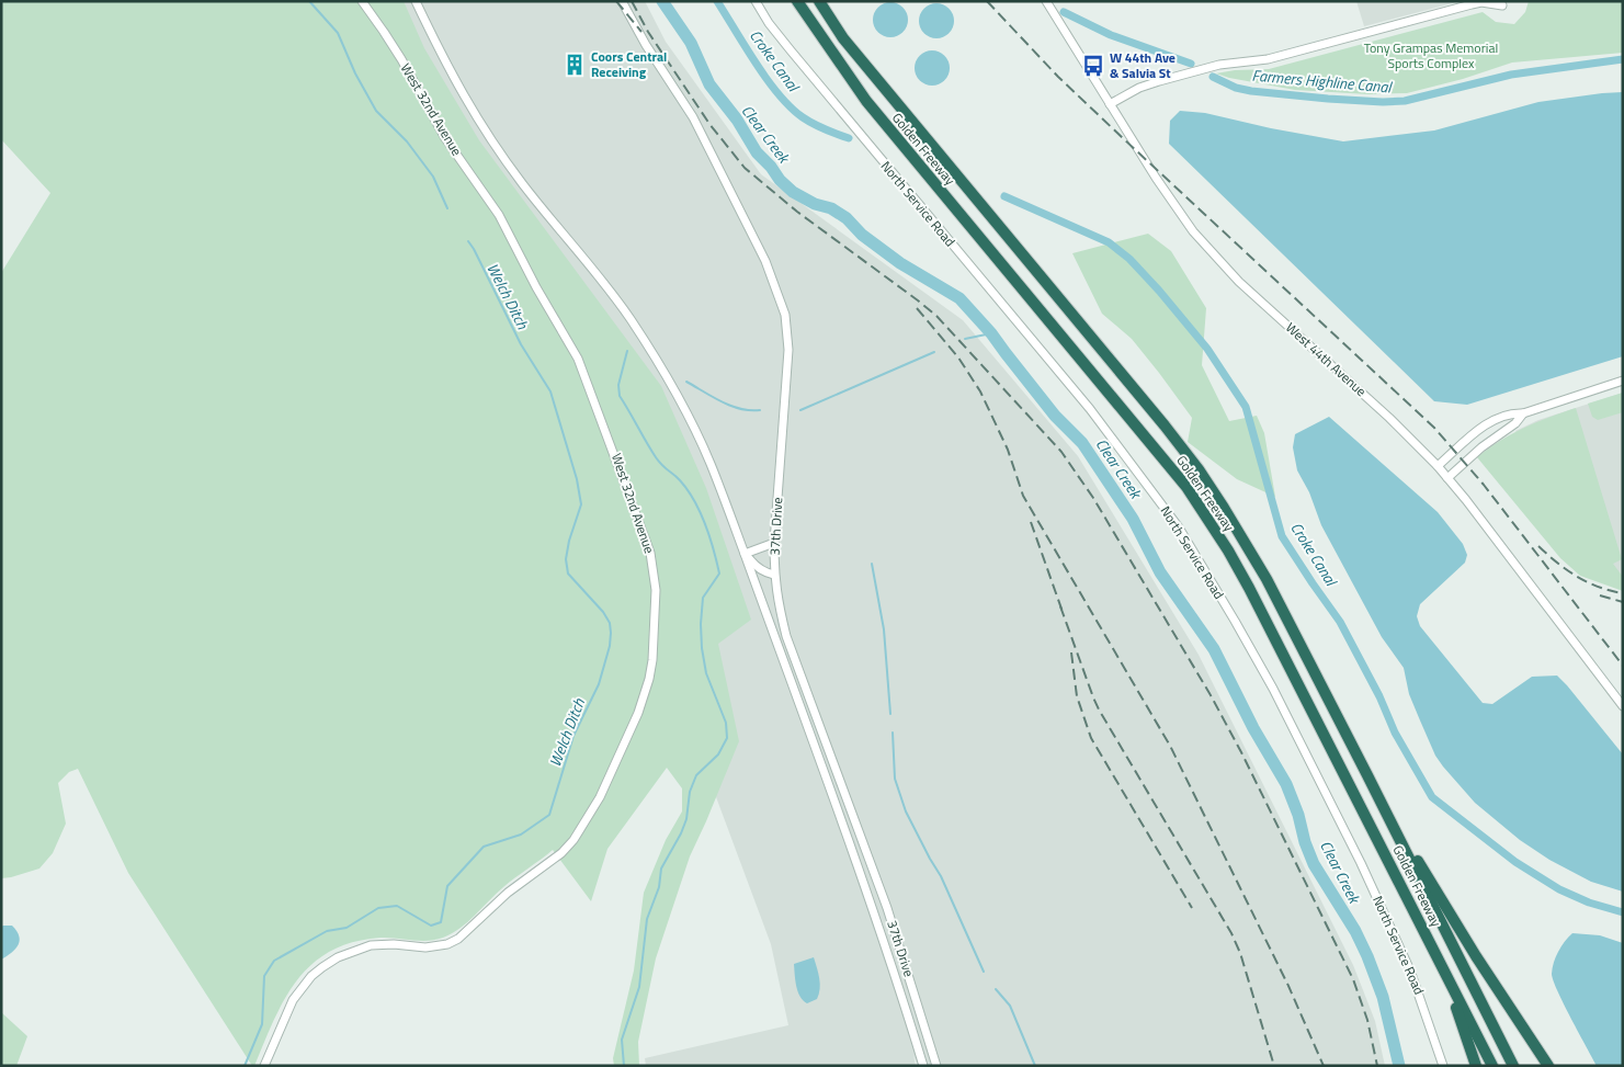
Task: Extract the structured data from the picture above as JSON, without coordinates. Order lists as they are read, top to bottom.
{
  "streets": {
    "highway": ["Golden Freeway"],
    "street": [
      "West 32nd Avenue",
      "North Service Road",
      "West 44th Avenue",
      "37th Drive"
    ]
  },
  "water": [
    "Croke Canal",
    "Farmers Highline Canal",
    "Clear Creek",
    "Welch Ditch"
  ],
  "parks": ["Tony Grampas Memorial Sports Complex"],
  "places": {
    "building": ["Coors Central Receiving"],
    "bus stop": ["W 44th Ave & Salvia St"]
  }
}
